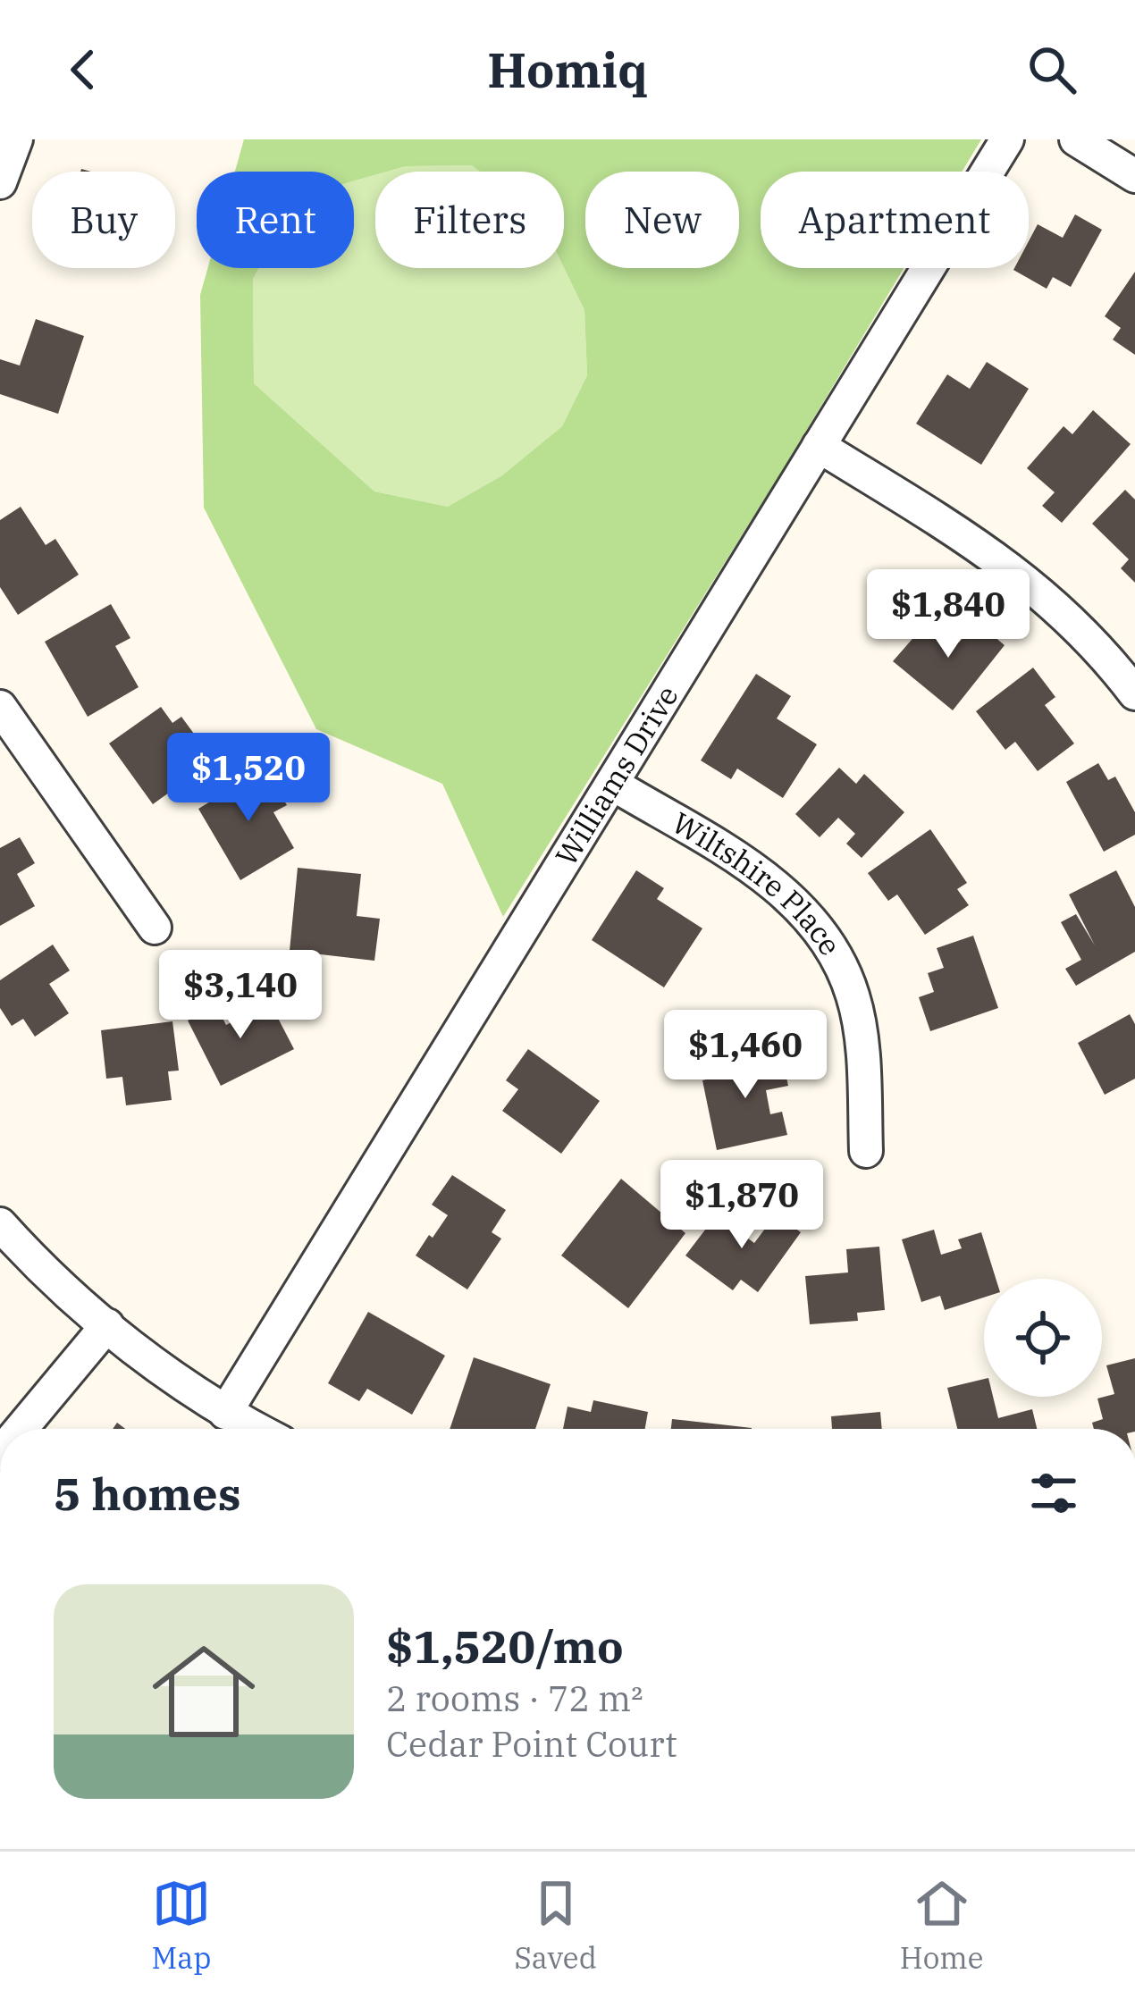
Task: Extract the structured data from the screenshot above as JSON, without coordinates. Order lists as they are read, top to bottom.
{
  "streets": {
    "street": ["Williams Drive", "Wiltshire Place"]
  },
  "crossings": [
    ["Williams Drive", "Wiltshire Place"]
  ],
  "page": {
    "header": "Homiq",
    "chip": [
      "Buy",
      "Rent",
      "Filters",
      "New",
      "Apartment"
    ],
    "price": [
      "$1,840",
      "$1,520",
      "$3,140",
      "$1,460",
      "$1,870"
    ],
    "heading": "5 homes",
    "list": [
      {
        "name": "$1,520/mo",
        "note": "2 rooms · 72 m² · Cedar Point Court"
      }
    ],
    "tabs": ["Map", "Saved", "Home"]
  }
}
